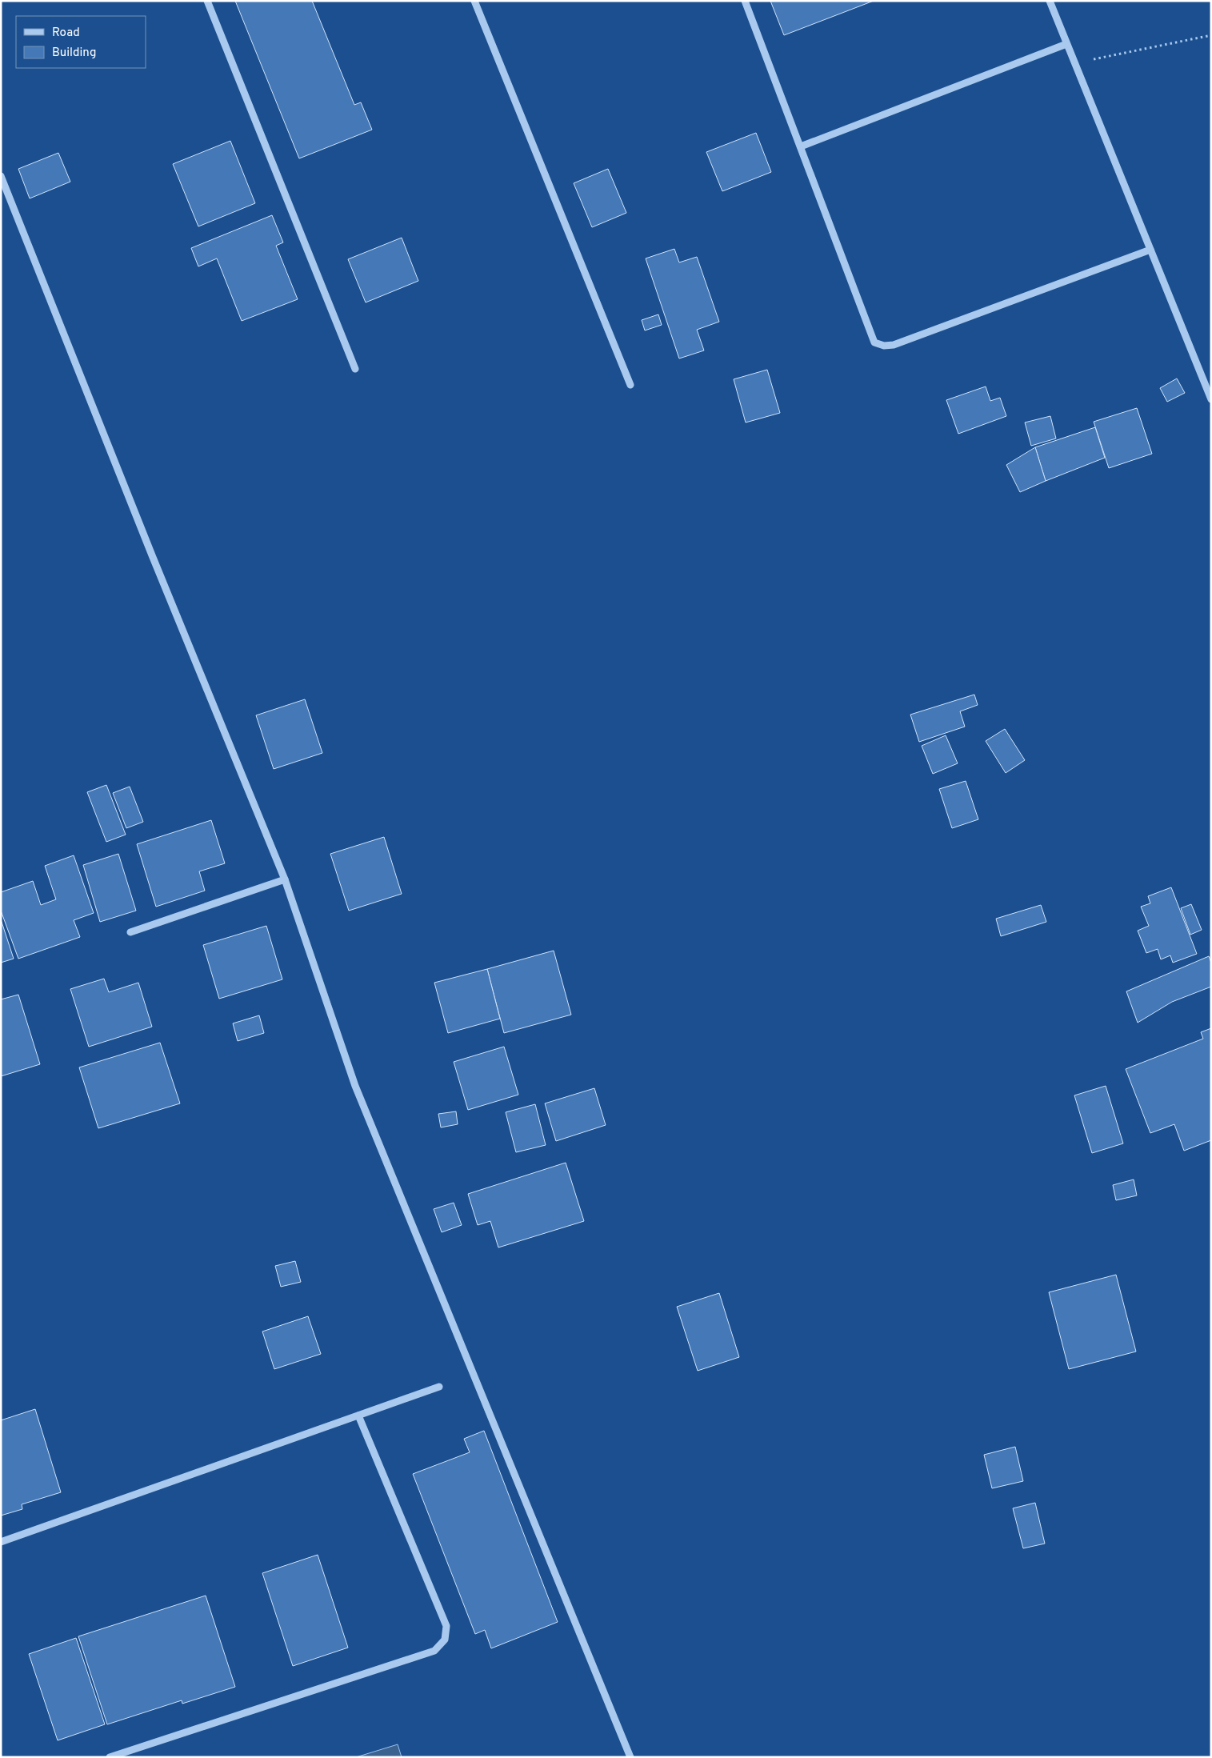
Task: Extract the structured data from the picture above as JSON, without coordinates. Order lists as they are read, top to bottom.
{
  "legend": ["Road", "Building"]
}
